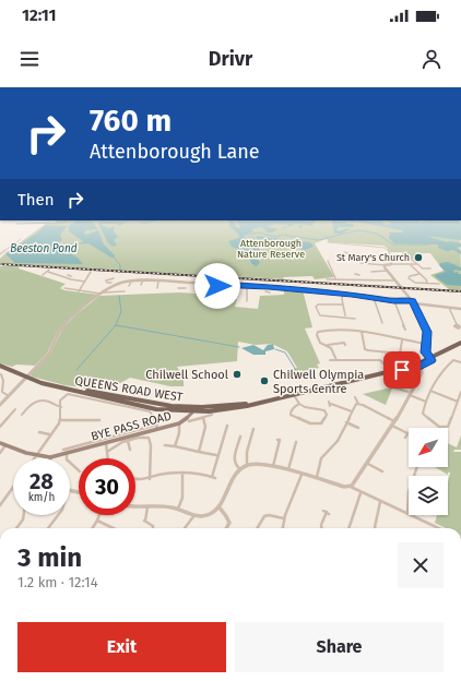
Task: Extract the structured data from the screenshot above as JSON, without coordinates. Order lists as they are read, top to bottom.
{
  "streets": {
    "main road": ["QUEENS ROAD WEST", "BYE PASS ROAD"]
  },
  "crossings": [
    ["QUEENS ROAD WEST", "BYE PASS ROAD"]
  ],
  "water": ["Beeston Pond"],
  "parks": ["Attenborough Nature Reserve"],
  "places": ["St Mary's Church", "Chilwell School", "Chilwell Olympia Sports Centre"],
  "north": "bottom left",
  "page": {
    "status": "12:11",
    "header": "Drivr",
    "turn": ["760 m", "Attenborough Lane"],
    "then": "Then",
    "speed": "28 km/h",
    "limit": "30",
    "heading": ["3 min", "1.2 km · 12:14"],
    "buttons": ["Exit", "Share"]
  }
}
